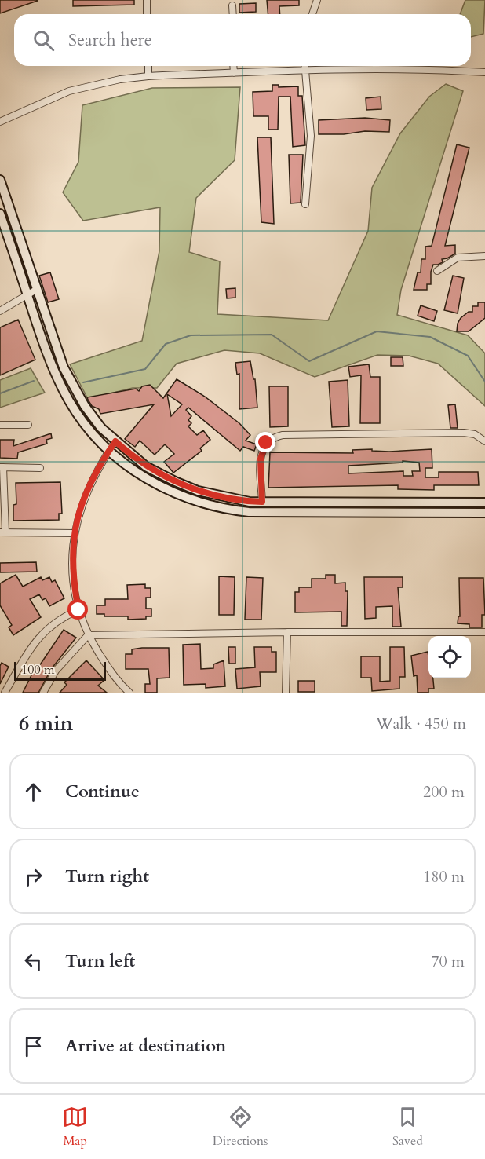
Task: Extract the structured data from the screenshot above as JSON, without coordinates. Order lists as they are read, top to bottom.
{
  "scale_bar": "100 m",
  "page": {
    "search": "Search here",
    "scale": "100 m",
    "heading": ["6 min", "Walk · 450 m"],
    "list": [
      ["Continue", "200 m"],
      ["Turn right", "180 m"],
      ["Turn left", "70 m"],
      "Arrive at destination"
    ],
    "nav": ["Map", "Directions", "Saved"]
  }
}
